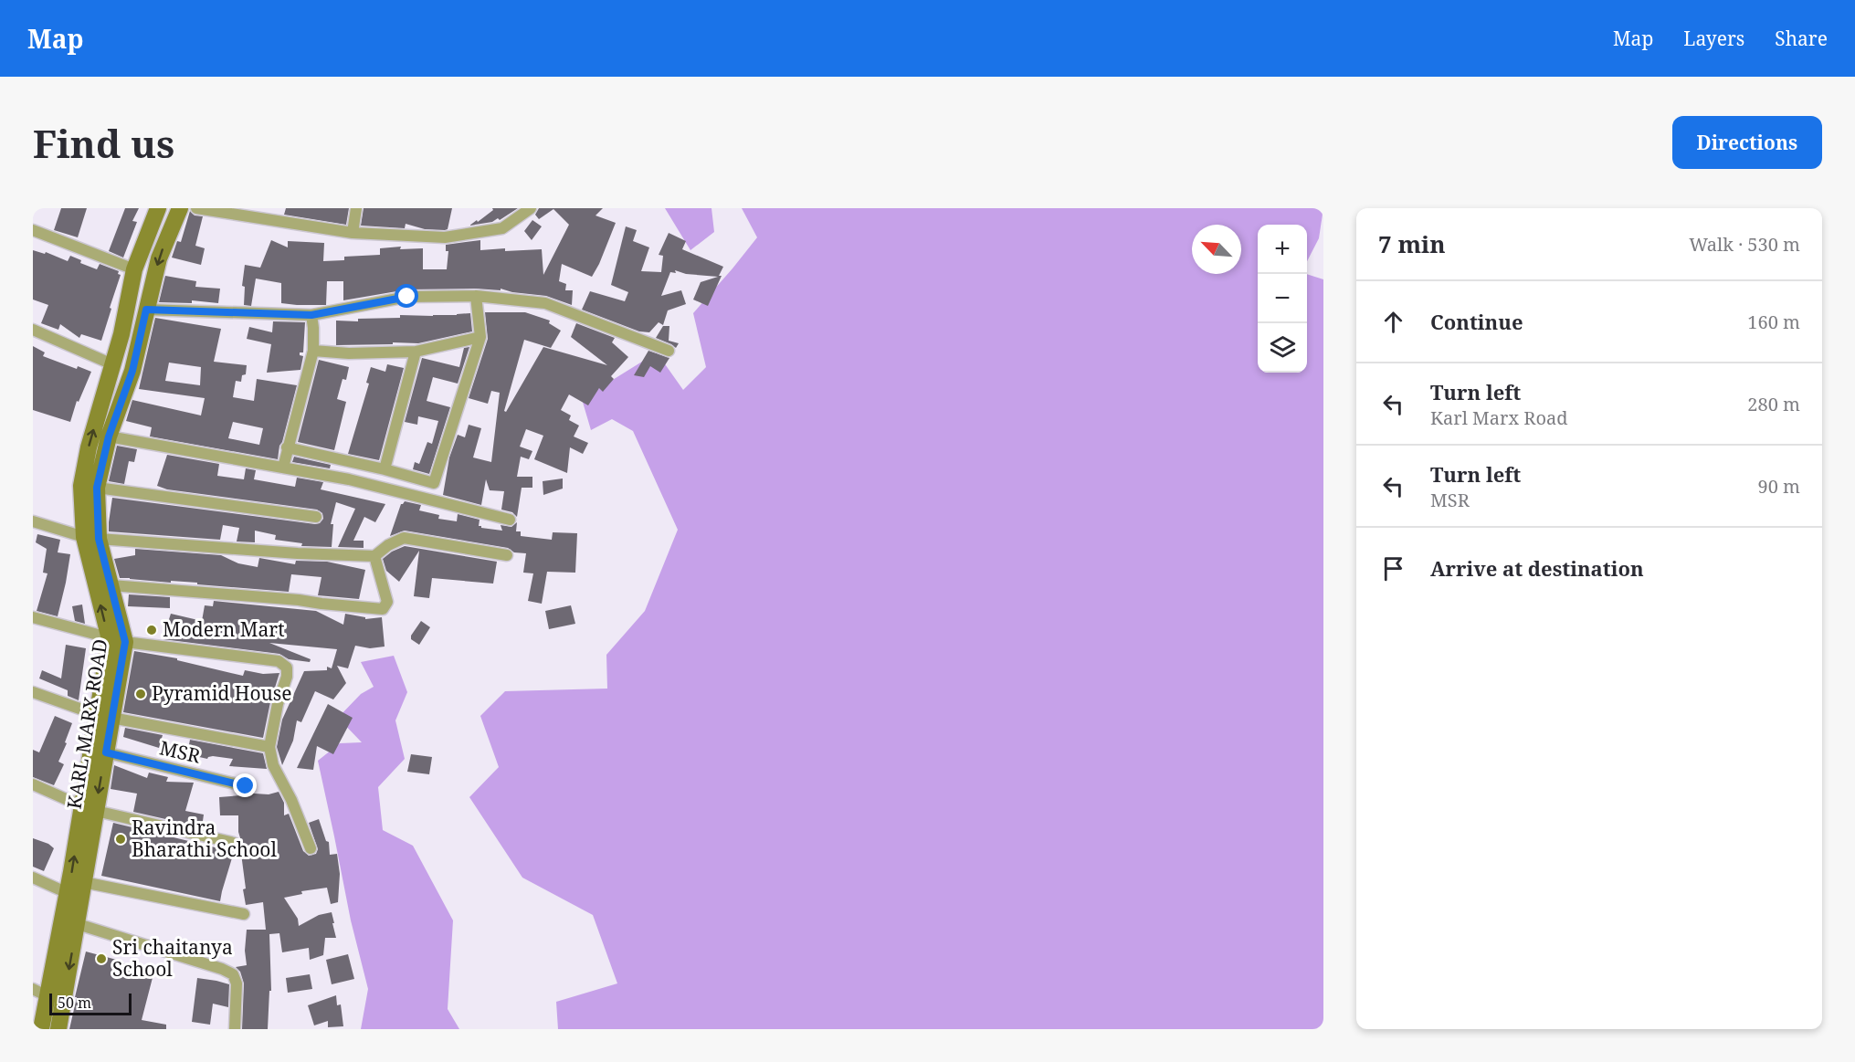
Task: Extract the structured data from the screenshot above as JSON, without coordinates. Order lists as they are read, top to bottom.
{
  "streets": {
    "main road": ["KARL MARX ROAD"],
    "street": ["MSR"]
  },
  "crossings": [
    ["KARL MARX ROAD", "MSR"]
  ],
  "places": [
    "Modern Mart",
    "Pyramid House",
    "Ravindra Bharathi School",
    "Sri chaitanya School"
  ],
  "scale_bar": "50 m",
  "north": "top left",
  "page": {
    "header": "Map",
    "nav": ["Map", "Layers", "Share"],
    "buttons": "Directions",
    "title": "Find us",
    "heading": ["7 min", "Walk · 530 m"],
    "map_buttons": ["+", "−"],
    "list": [
      ["Continue", "160 m"],
      ["Turn left", "Karl Marx Road", "280 m"],
      ["Turn left", "MSR", "90 m"],
      "Arrive at destination"
    ],
    "scale": "50 m"
  }
}
